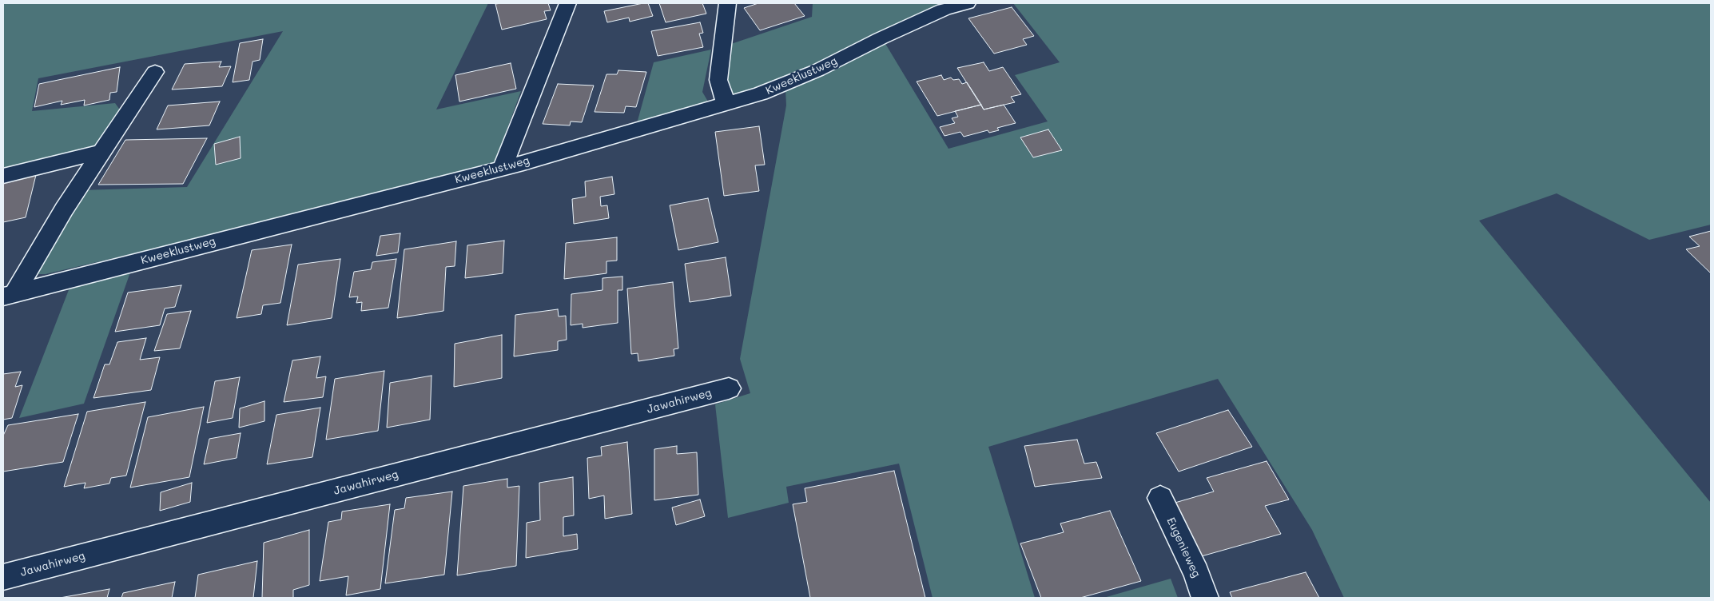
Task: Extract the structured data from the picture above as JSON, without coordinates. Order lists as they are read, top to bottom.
{
  "streets": {
    "street": ["Kweeklustweg", "Jawahirweg", "Eugenieweg"]
  }
}
